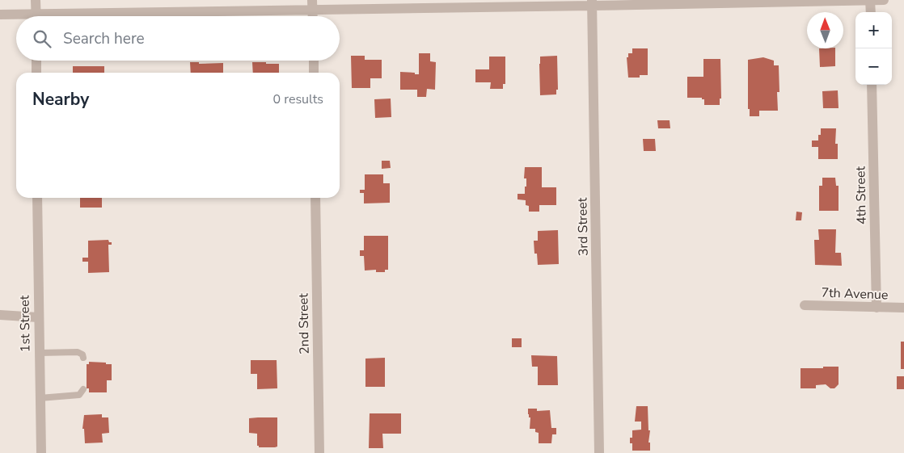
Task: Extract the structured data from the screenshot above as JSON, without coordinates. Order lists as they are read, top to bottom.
{
  "streets": {
    "street": [
      "4th Street",
      "3rd Street",
      "7th Avenue",
      "1st Street",
      "2nd Street"
    ]
  },
  "crossings": [
    ["4th Street", "7th Avenue"]
  ],
  "north": "top",
  "page": {
    "map_buttons": ["+", "−"],
    "search": "Search here",
    "heading": ["Nearby", "0 results"]
  }
}
